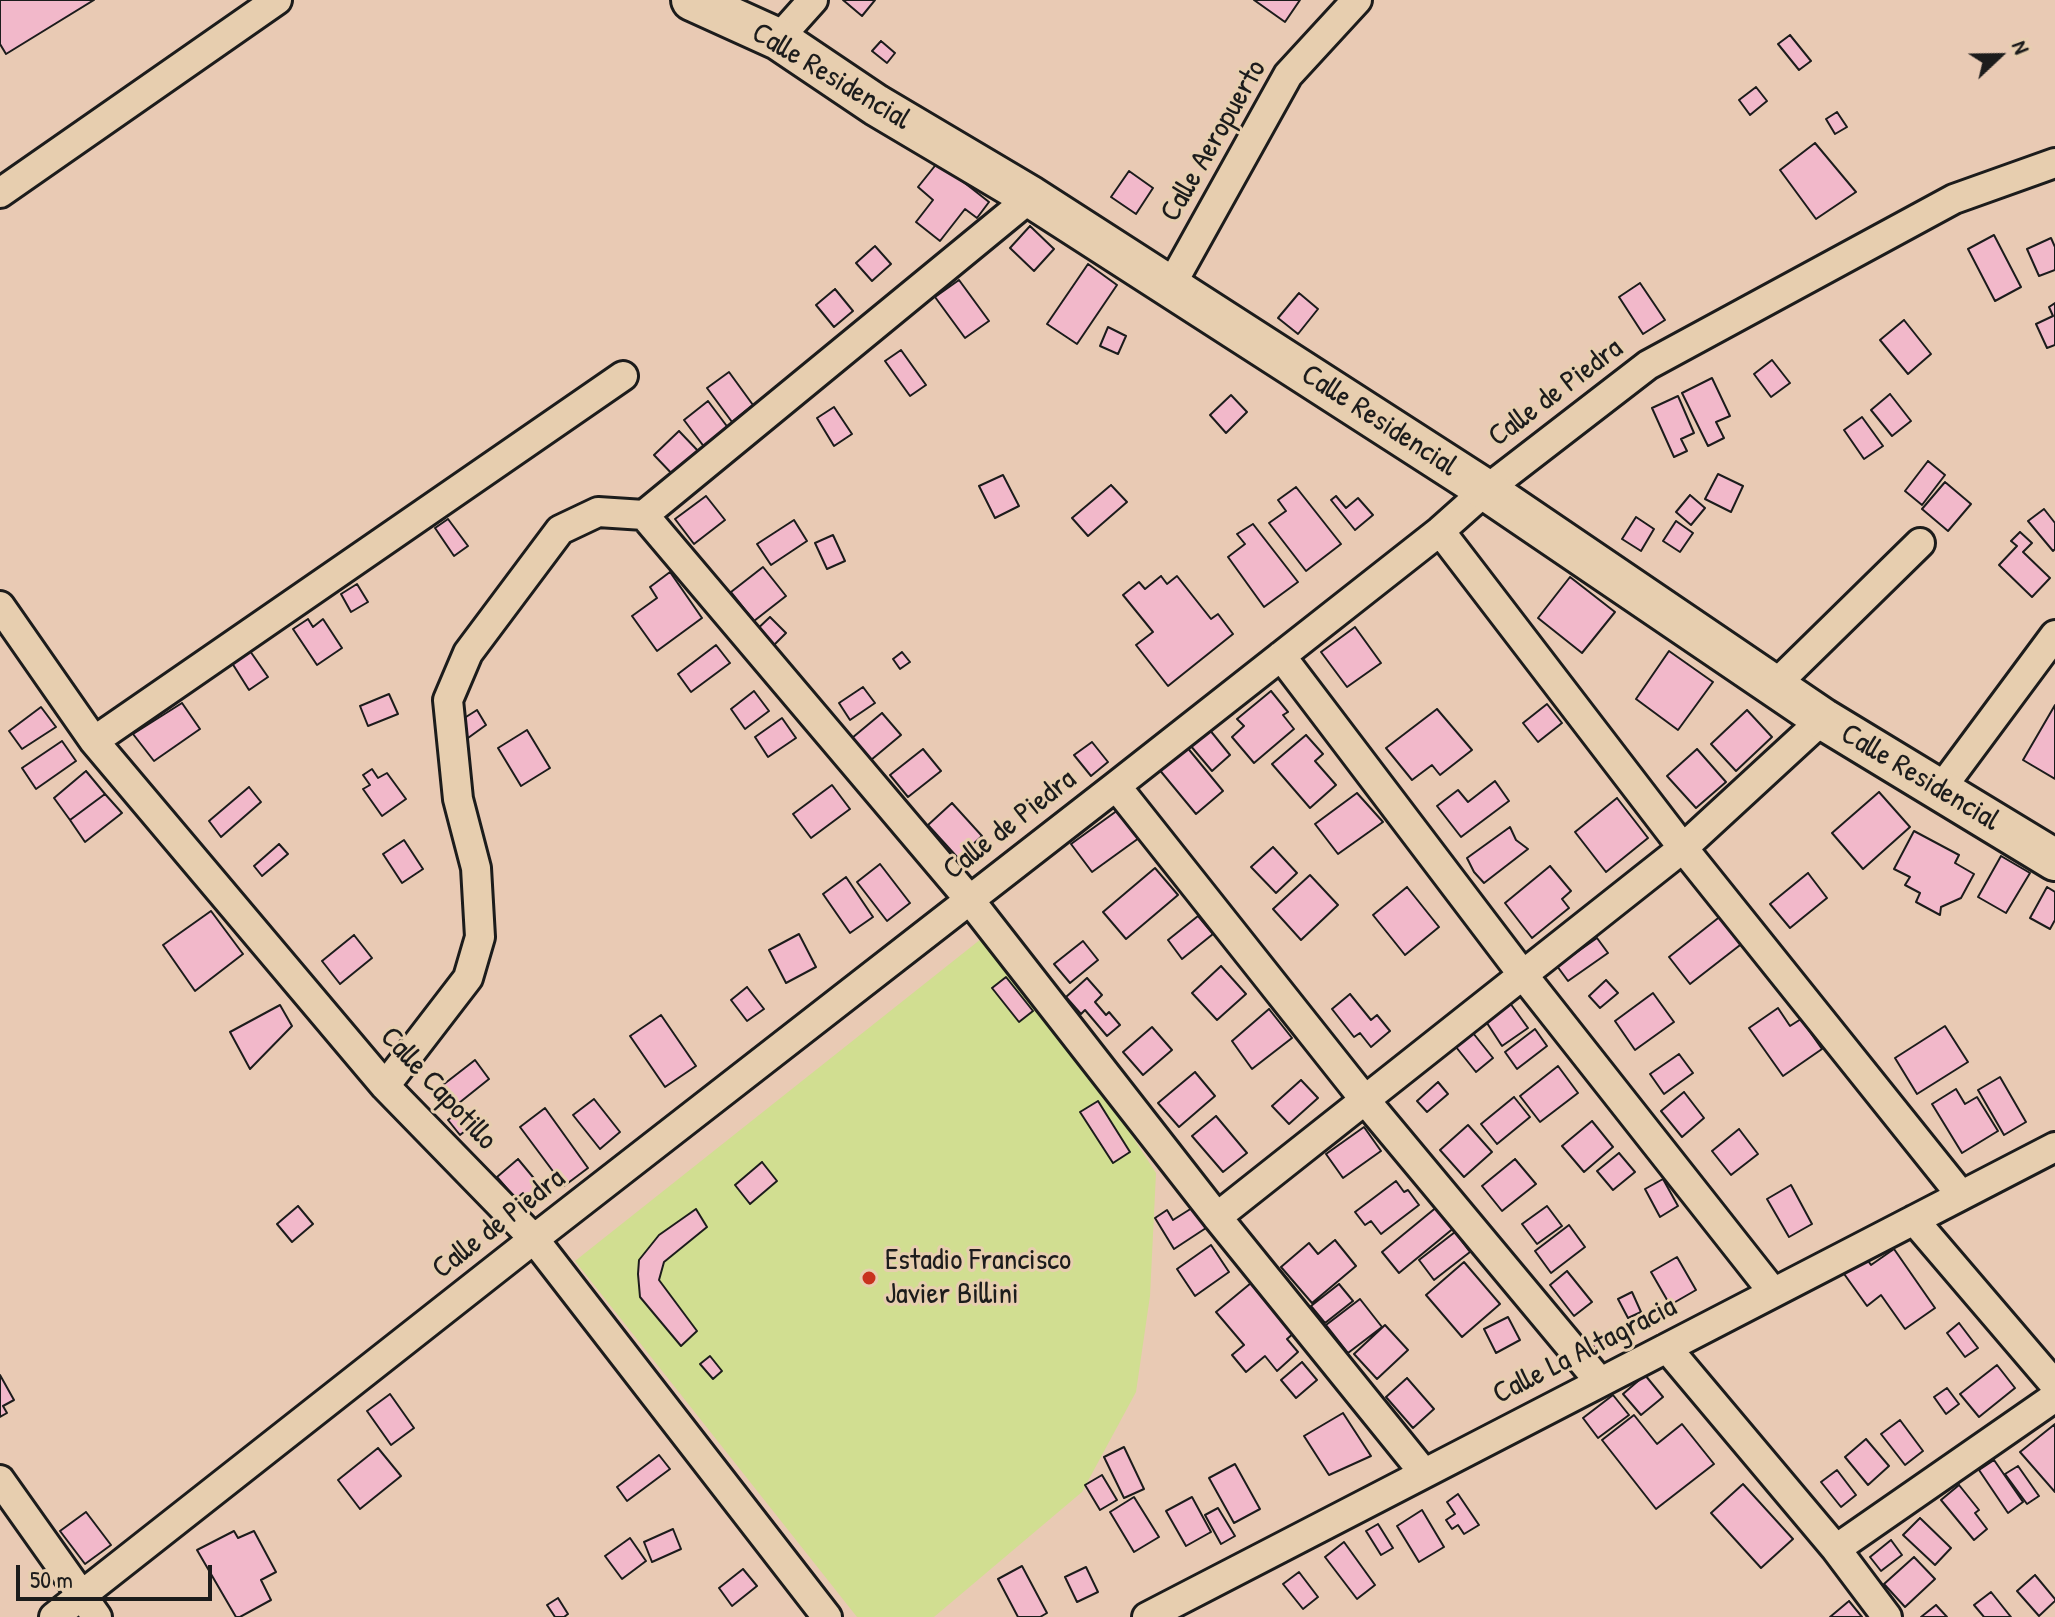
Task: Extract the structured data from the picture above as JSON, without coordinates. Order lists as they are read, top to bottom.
{
  "streets": {
    "main road": ["Calle Residencial"],
    "street": [
      "Calle Aeropuerto",
      "Calle de Piedra",
      "Calle Capotillo",
      "Calle La Altagracia"
    ]
  },
  "crossings": [
    ["Calle Residencial", "Calle Aeropuerto"],
    ["Calle Residencial", "Calle de Piedra"],
    ["Calle de Piedra", "Calle Capotillo"]
  ],
  "places": ["Estadio Francisco Javier Billini"],
  "scale_bar": "50 m",
  "north": "right"
}
